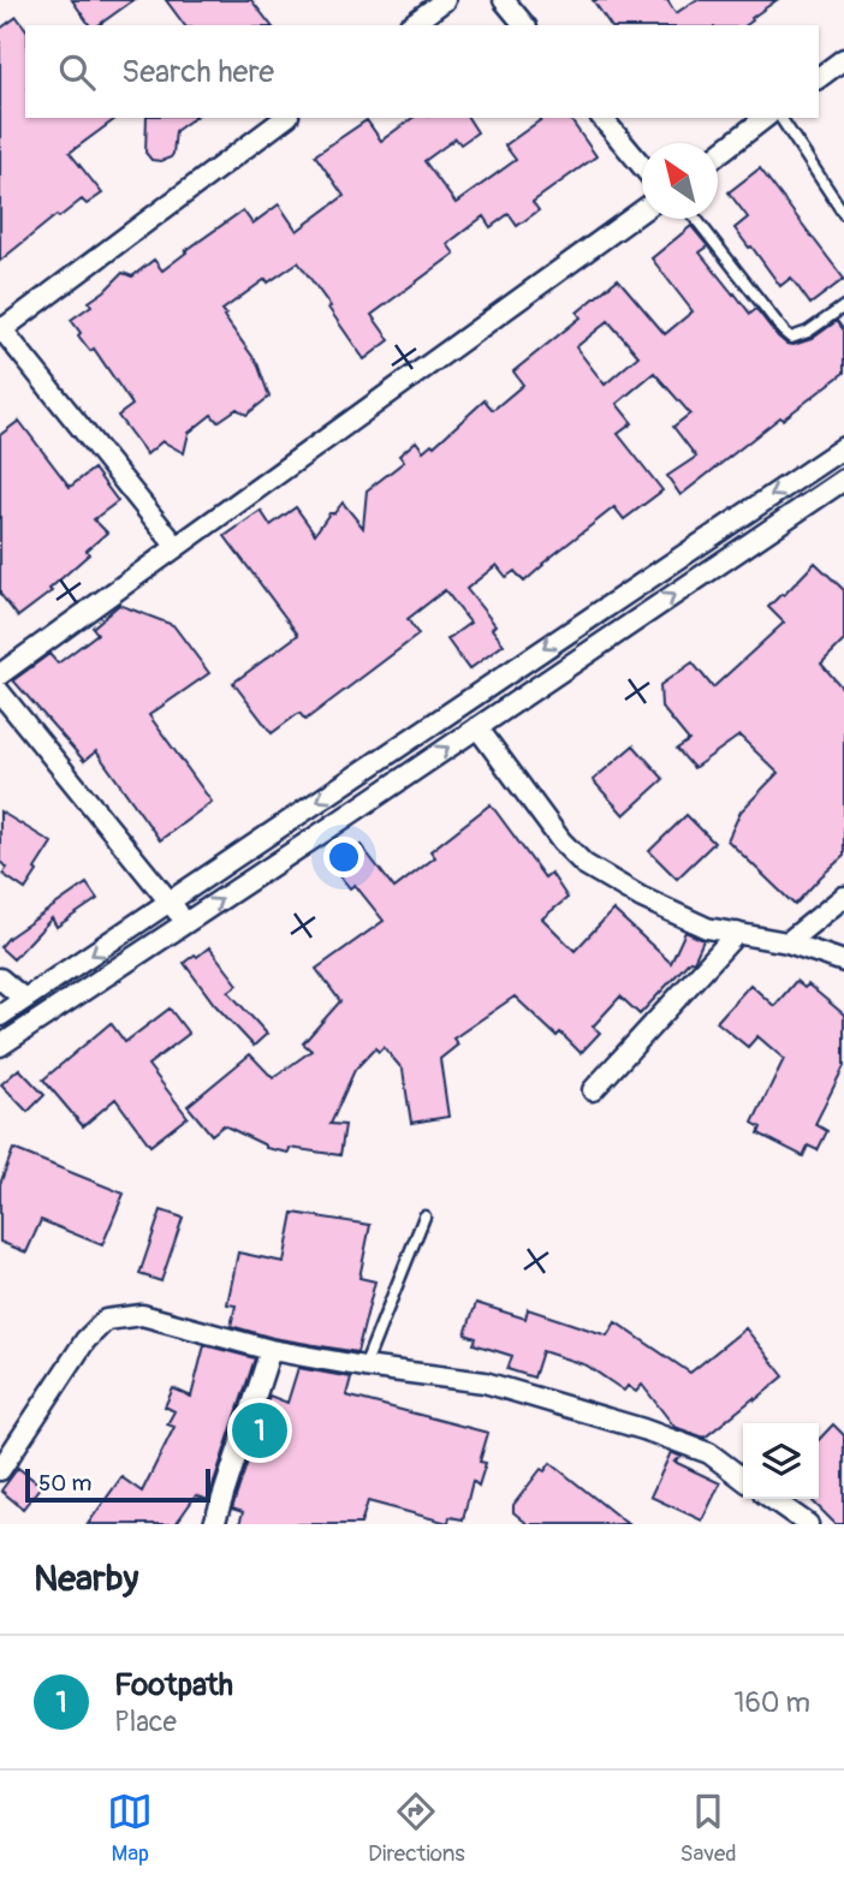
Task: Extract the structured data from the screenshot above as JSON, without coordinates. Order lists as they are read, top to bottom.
{
  "scale_bar": "50 m",
  "north": "top left",
  "page": {
    "search": "Search here",
    "pins": "1",
    "scale": "50 m",
    "heading": "Nearby",
    "list": [
      {
        "mark": "1",
        "name": "Footpath",
        "note": "Place",
        "value": "160 m"
      }
    ],
    "nav": ["Map", "Directions", "Saved"]
  }
}
